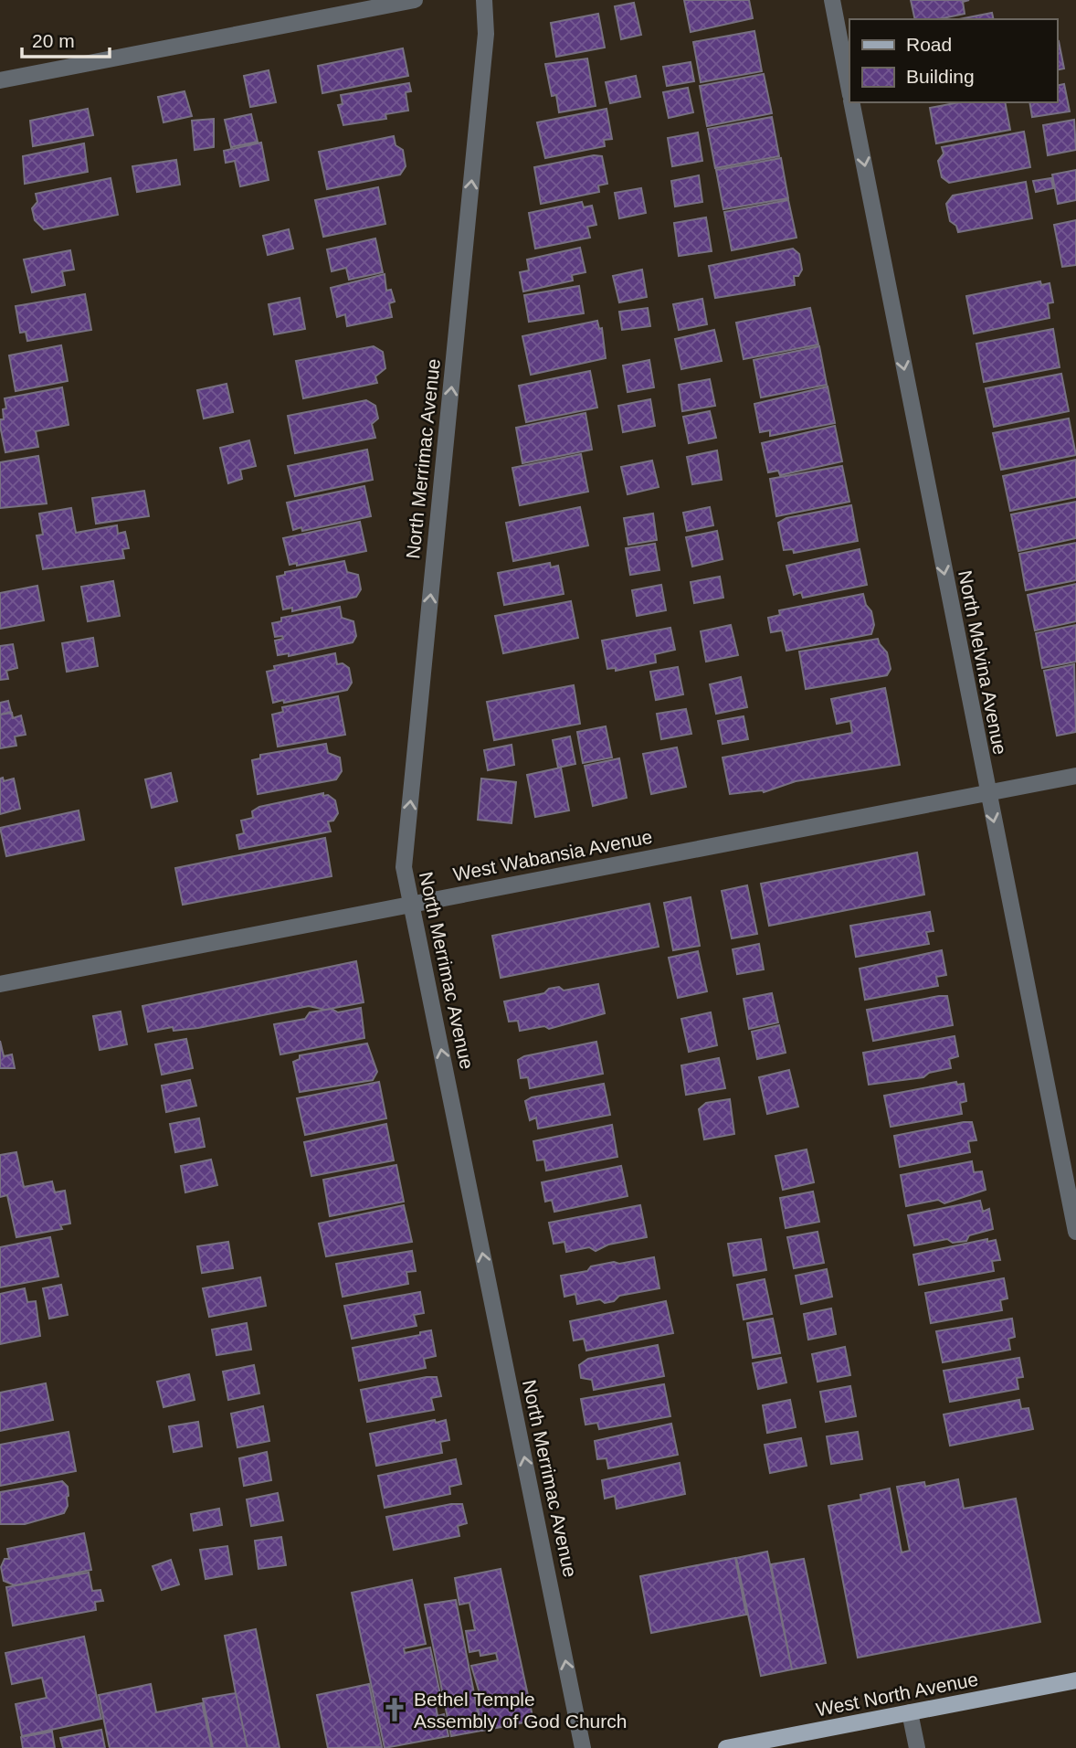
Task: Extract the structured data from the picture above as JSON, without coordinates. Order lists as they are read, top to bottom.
{
  "streets": {
    "main road": ["West North Avenue"],
    "street": ["North Merrimac Avenue", "North Melvina Avenue", "West Wabansia Avenue"]
  },
  "crossings": [
    ["North Merrimac Avenue", "West Wabansia Avenue"],
    ["North Melvina Avenue", "West Wabansia Avenue"]
  ],
  "one_way": ["North Merrimac Avenue", "North Melvina Avenue"],
  "places": {
    "church": ["Bethel Temple Assembly of God Church"]
  },
  "legend": ["Road", "Building"],
  "scale_bar": "20 m"
}
